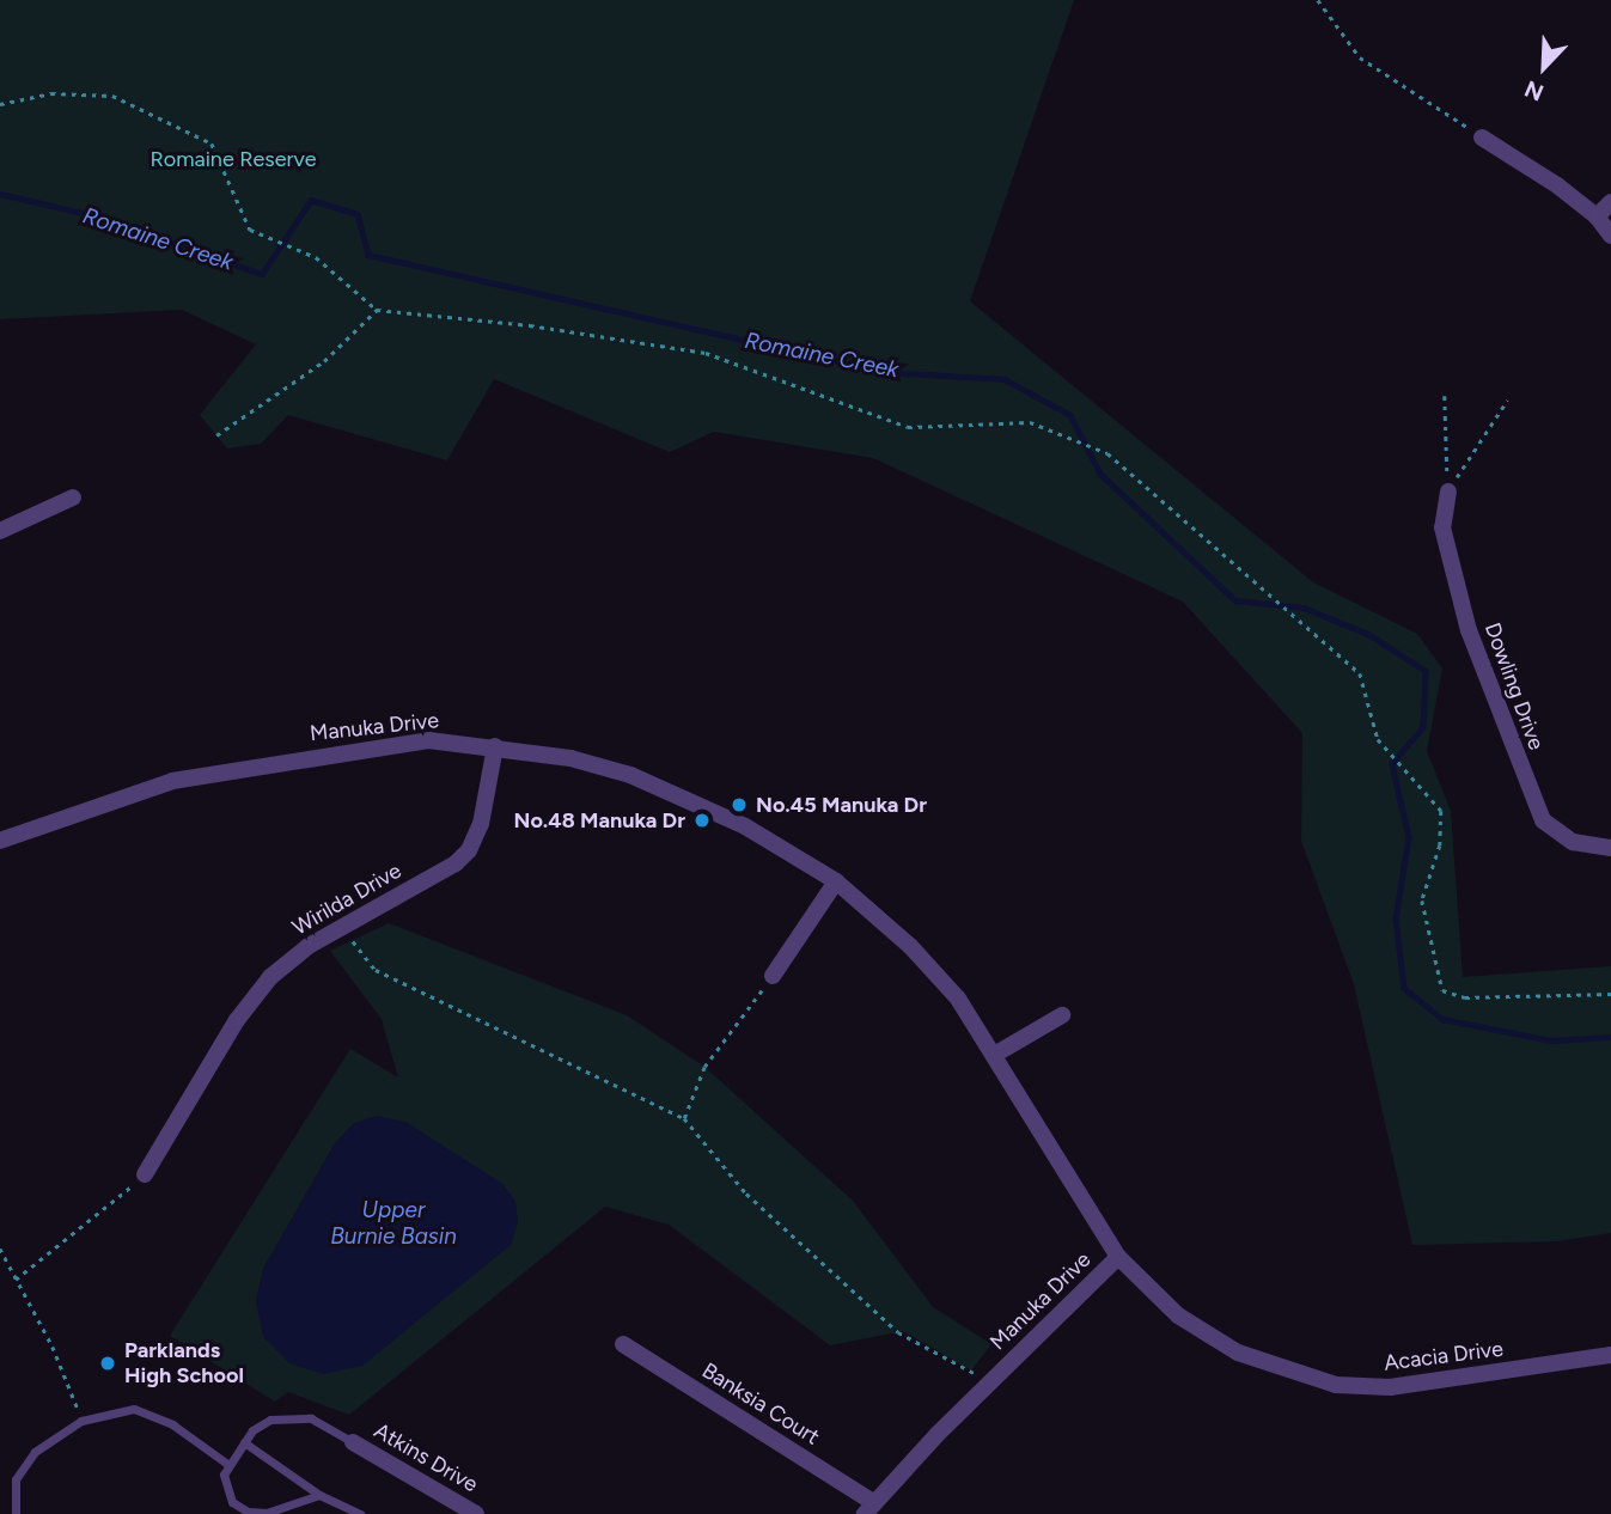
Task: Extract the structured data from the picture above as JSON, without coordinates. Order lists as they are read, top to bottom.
{
  "streets": {
    "street": [
      "Dowling Drive",
      "Manuka Drive",
      "Wirilda Drive",
      "Acacia Drive",
      "Banksia Court",
      "Atkins Drive"
    ]
  },
  "crossings": [
    ["Manuka Drive", "Wirilda Drive"],
    ["Manuka Drive", "Acacia Drive"],
    ["Manuka Drive", "Banksia Court"]
  ],
  "water": ["Romaine Creek", "Upper Burnie Basin"],
  "parks": ["Romaine Reserve"],
  "places": ["No.45 Manuka Dr", "No.48 Manuka Dr", "Parklands High School"],
  "north": "bottom left"
}
